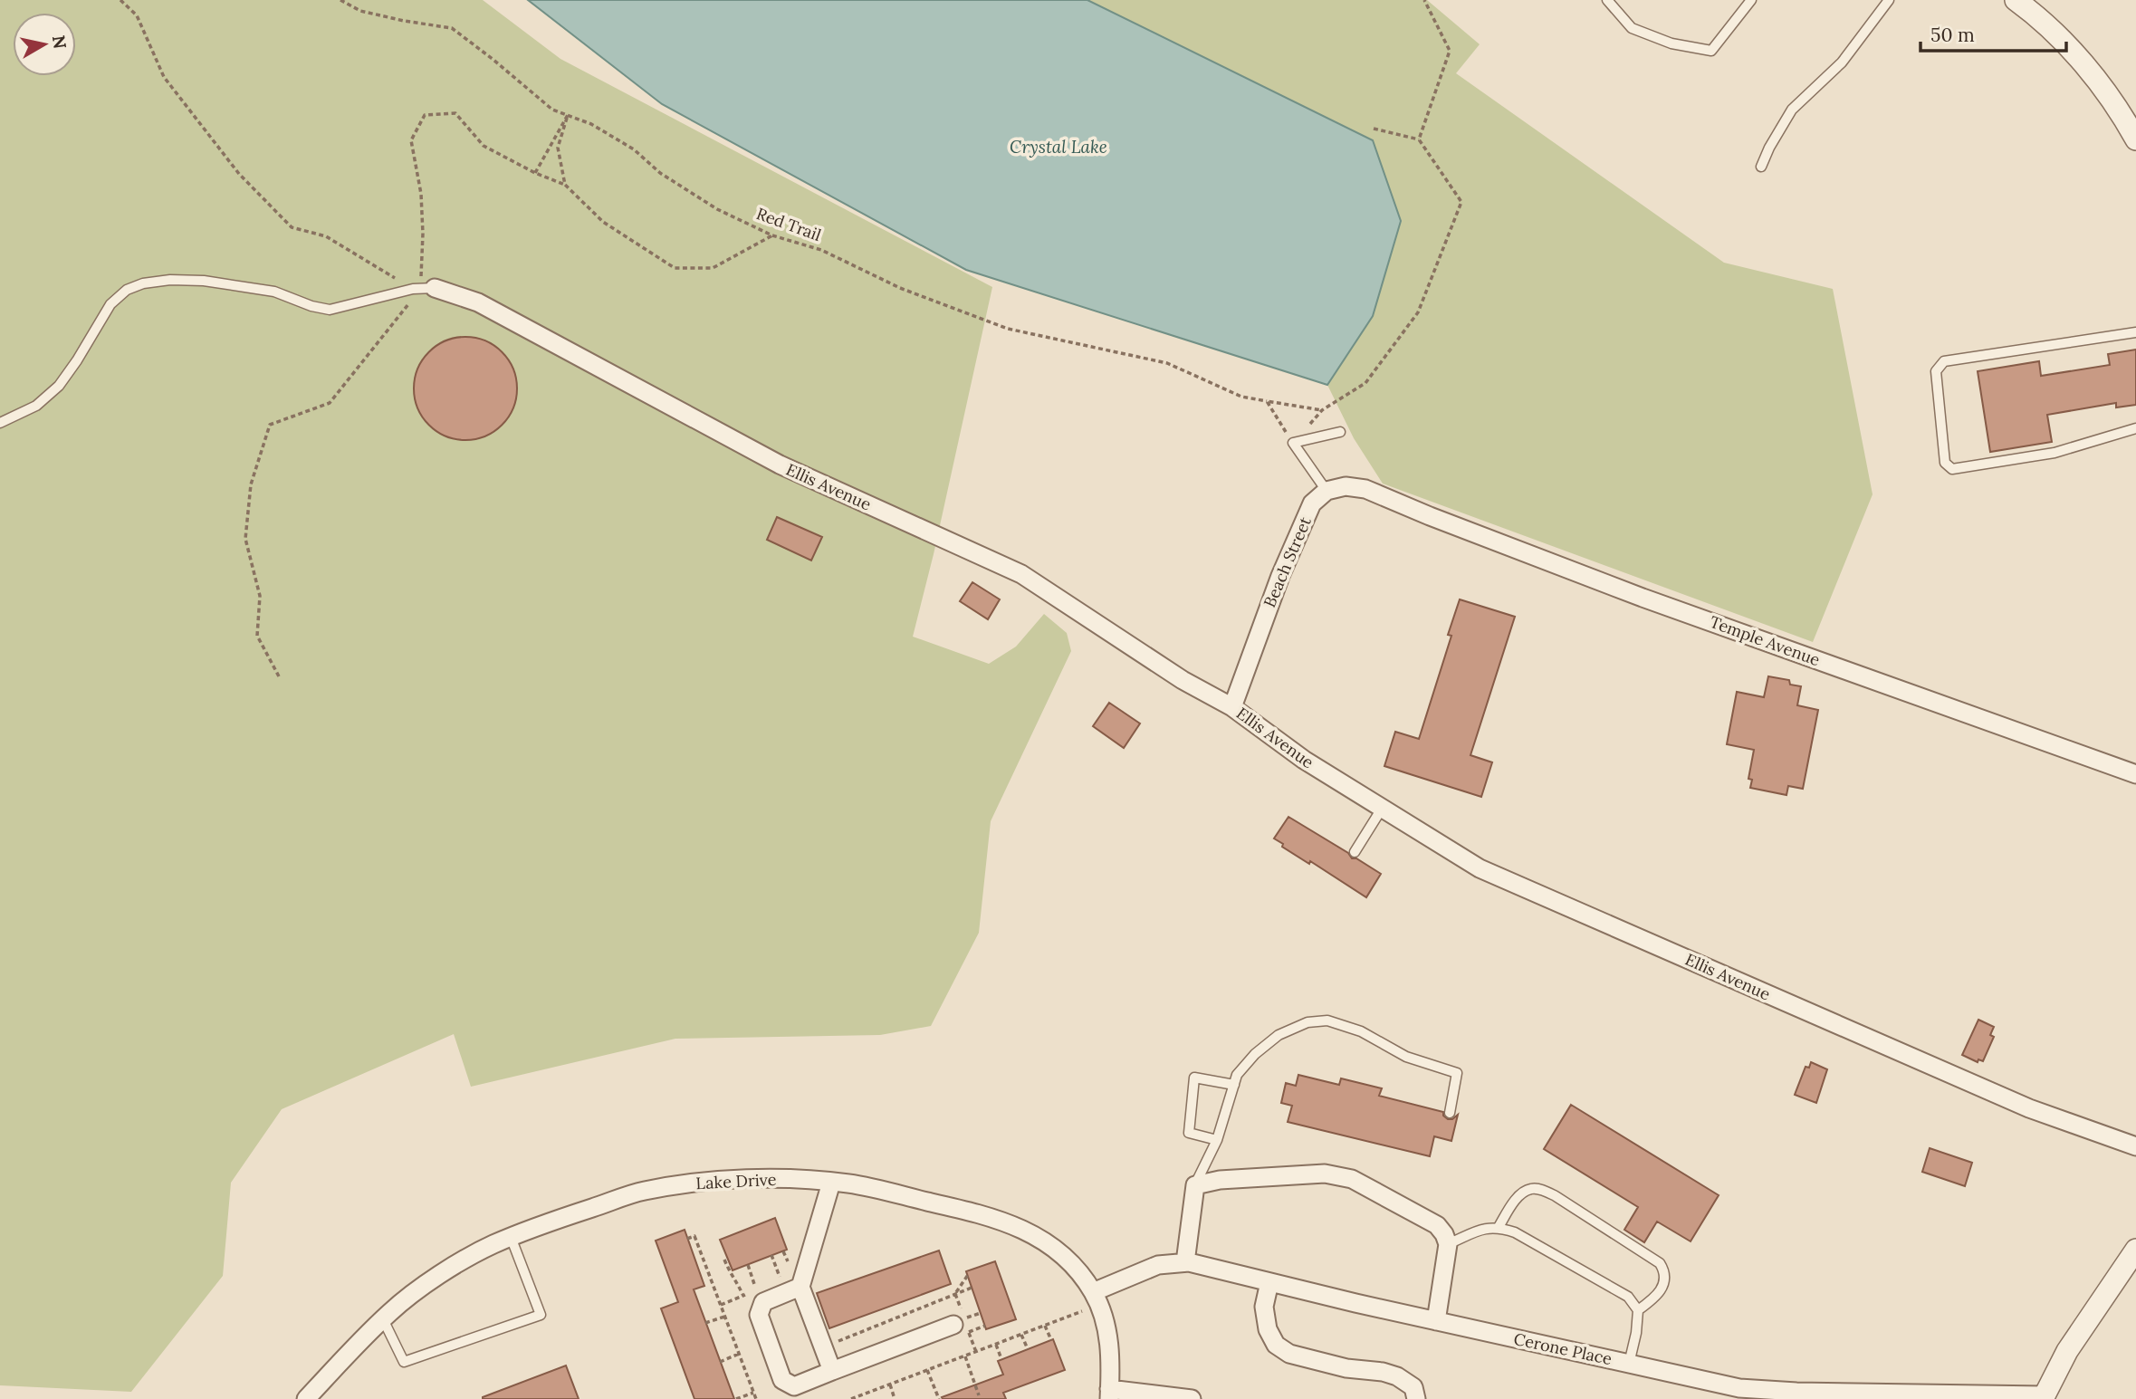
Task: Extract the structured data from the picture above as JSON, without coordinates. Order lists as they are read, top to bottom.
{
  "streets": {
    "street": [
      "Ellis Avenue",
      "Beach Street",
      "Temple Avenue",
      "Lake Drive",
      "Cerone Place"
    ],
    "path": ["Red Trail"]
  },
  "crossings": [
    ["Ellis Avenue", "Beach Street"],
    ["Beach Street", "Temple Avenue"],
    ["Lake Drive", "Cerone Place"]
  ],
  "water": ["Crystal Lake"],
  "scale_bar": "50 m",
  "north": "right"
}
